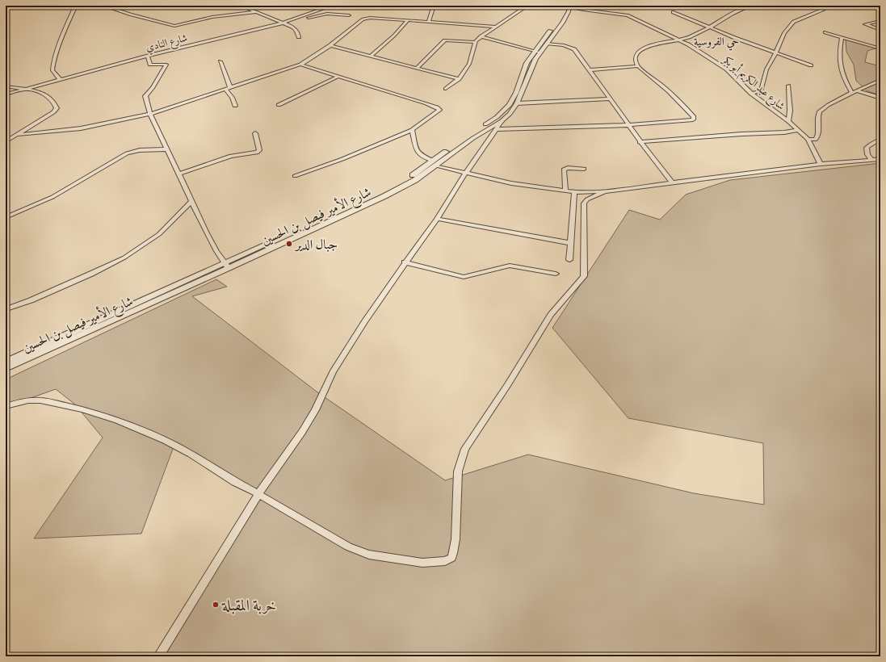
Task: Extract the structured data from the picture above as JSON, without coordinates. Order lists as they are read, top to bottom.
{
  "streets": {
    "street": ["شارع النادي", "شارع عبد الكريم أبو بكر", "شارع الأمير فيصل بن الحسين"]
  },
  "crossings": [
    ["شارع عبد الكريم أبو بكر", "شارع الأمير فيصل بن الحسين"]
  ],
  "districts": ["حي الفروسية"],
  "places": ["جبال الدير", "خربة المقبلة"]
}
